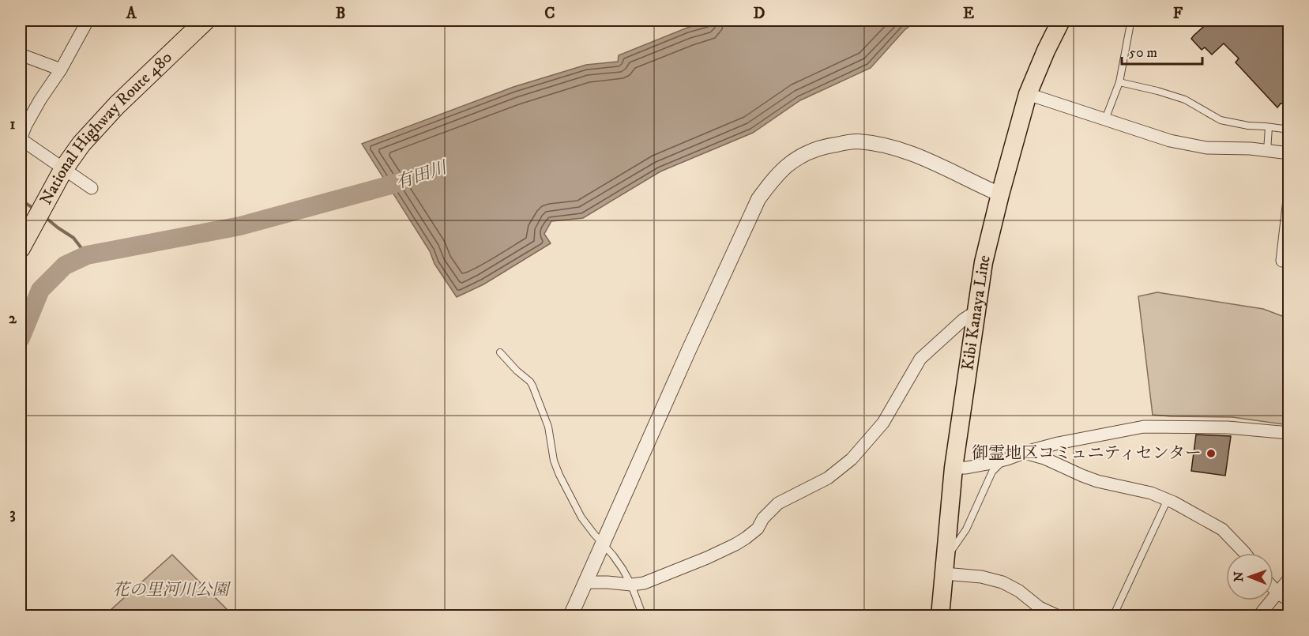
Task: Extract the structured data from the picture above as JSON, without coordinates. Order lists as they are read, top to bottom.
{
  "streets": {
    "highway": ["National Highway Route 480"],
    "main road": ["Kibi Kanaya Line"]
  },
  "water": ["有田川"],
  "parks": ["花の里河川公園"],
  "places": ["御霊地区コミュニティセンター"],
  "scale_bar": "50 m",
  "north": "left",
  "grid": {
    "columns": [
      "A",
      "B",
      "C",
      "D",
      "E",
      "F"
    ],
    "rows": ["1", "2", "3"]
  }
}
